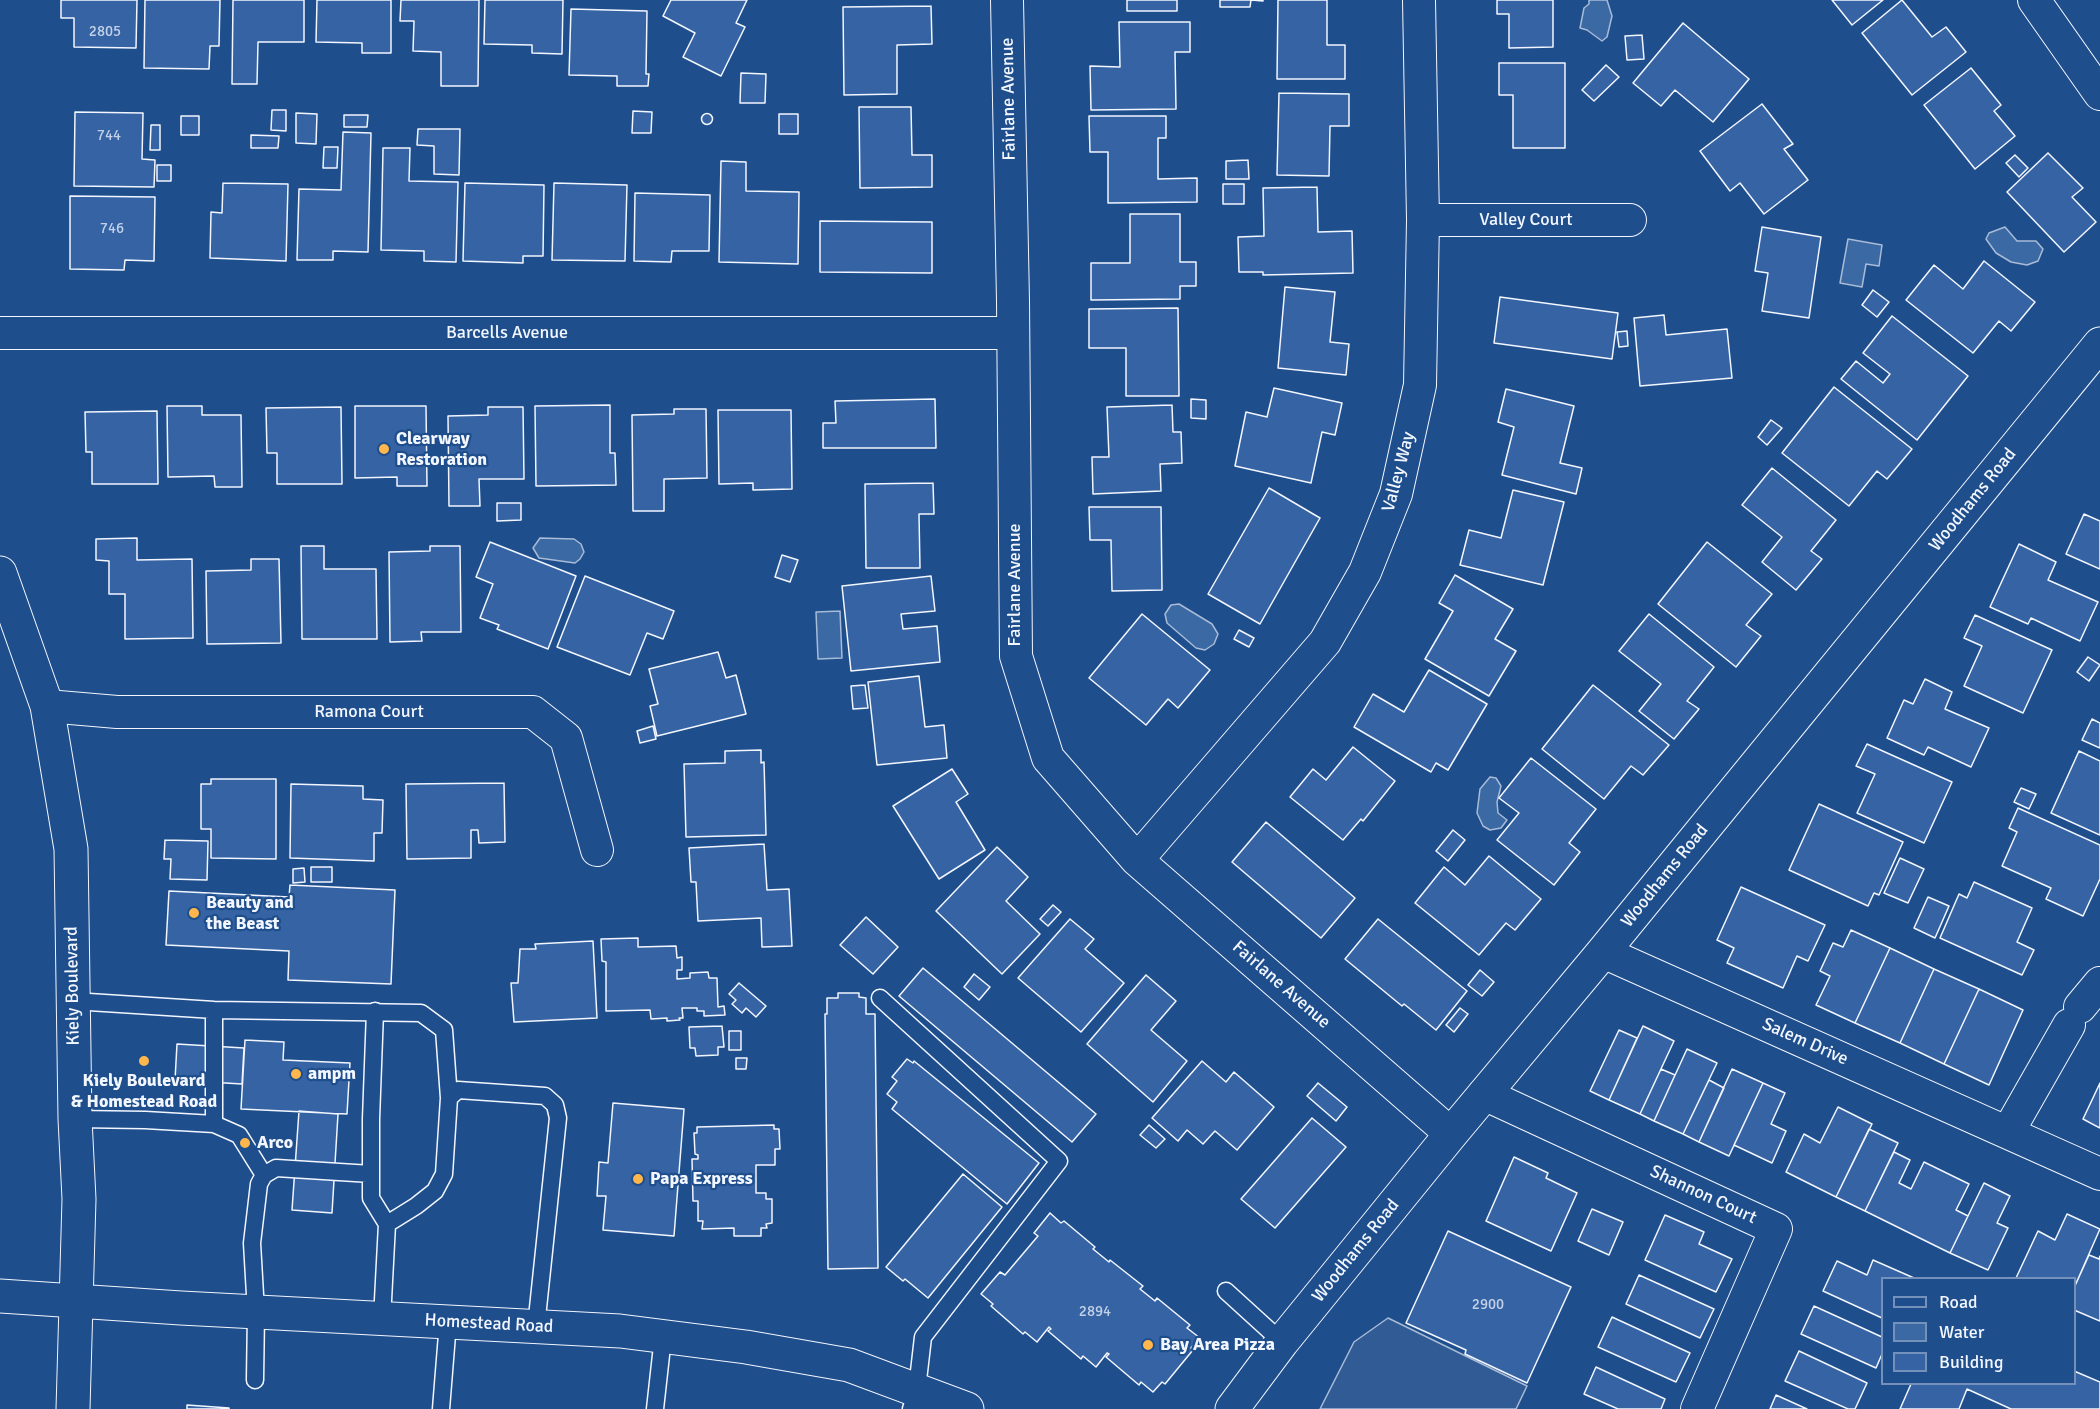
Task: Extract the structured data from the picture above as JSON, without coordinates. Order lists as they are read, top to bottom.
{
  "streets": {
    "main road": ["Woodhams Road", "Kiely Boulevard", "Homestead Road"],
    "street": [
      "Fairlane Avenue",
      "Valley Court",
      "Barcells Avenue",
      "Valley Way",
      "Ramona Court",
      "Salem Drive",
      "Shannon Court"
    ]
  },
  "crossings": [
    ["Fairlane Avenue", "Barcells Avenue"],
    ["Fairlane Avenue", "Valley Way"],
    ["Fairlane Avenue", "Woodhams Road"],
    ["Valley Court", "Valley Way"],
    ["Woodhams Road", "Salem Drive"],
    ["Woodhams Road", "Shannon Court"],
    ["Ramona Court", "Kiely Boulevard"],
    ["Kiely Boulevard", "Homestead Road"]
  ],
  "places": [
    "Clearway Restoration",
    "Beauty and the Beast",
    "Kiely Boulevard & Homestead Road",
    "ampm",
    "Arco",
    "Papa Express",
    "Bay Area Pizza"
  ],
  "house_numbers": [
    "2805",
    "744",
    "746",
    "2900",
    "2894"
  ],
  "legend": ["Road", "Water", "Building"]
}
